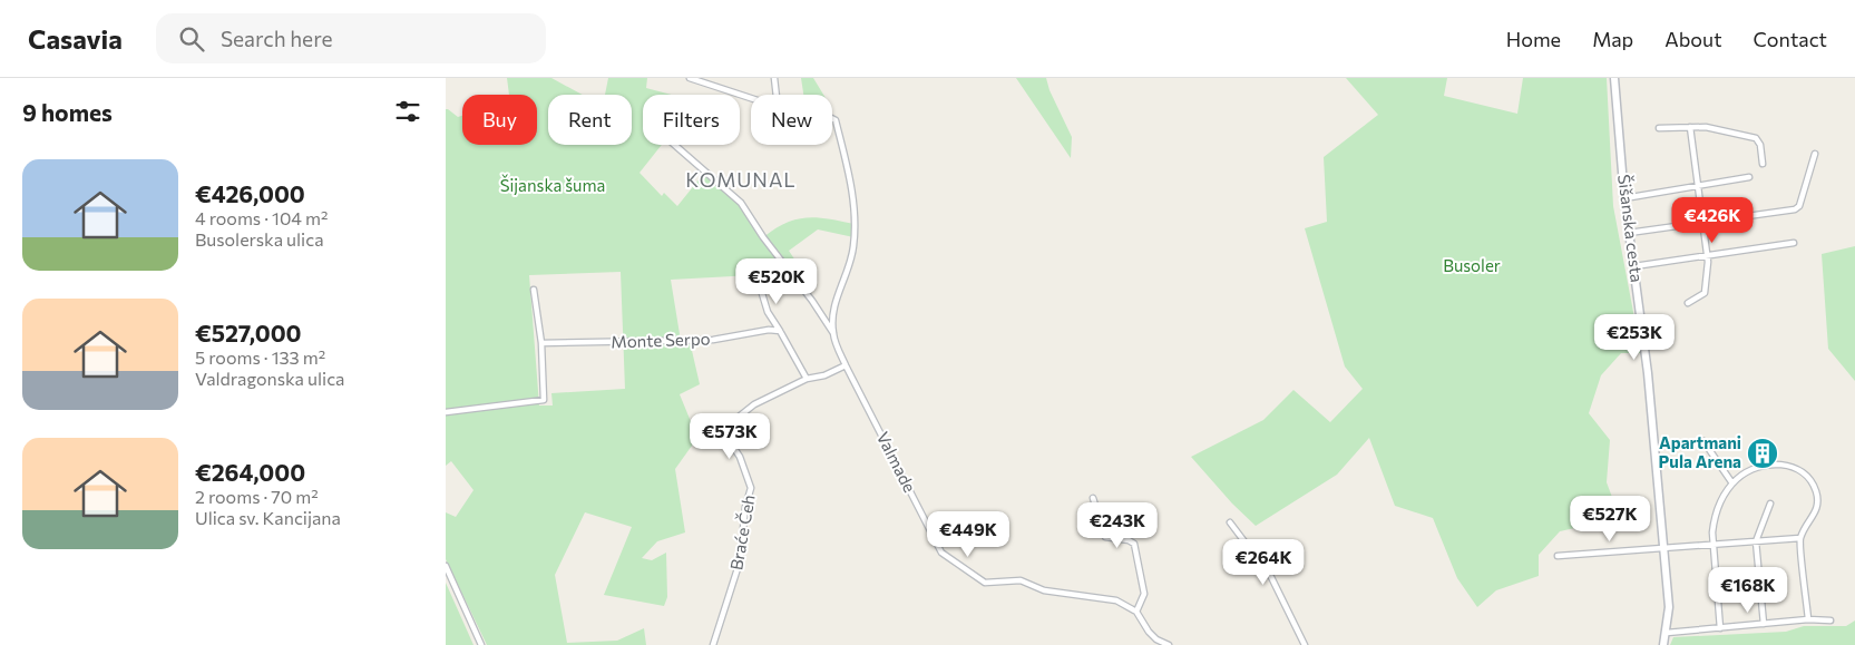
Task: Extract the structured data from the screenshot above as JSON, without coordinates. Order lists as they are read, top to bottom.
{
  "streets": {
    "main road": ["Šišanska cesta"],
    "street": ["Monte Serpo", "Valmade", "Braće Čeh"]
  },
  "crossings": [
    ["Valmade", "Braće Čeh"]
  ],
  "districts": ["KOMUNAL"],
  "parks": ["Šijanska šuma", "Busoler"],
  "places": {
    "building": ["Apartmani Pula Arena"]
  },
  "page": {
    "header": "Casavia",
    "search": "Search here",
    "nav": [
      "Home",
      "Map",
      "About",
      "Contact"
    ],
    "heading": "9 homes",
    "chip": [
      "Buy",
      "Rent",
      "Filters",
      "New"
    ],
    "list": [
      {
        "name": "€426,000",
        "note": "4 rooms · 104 m² · Busolerska ulica"
      },
      {
        "name": "€527,000",
        "note": "5 rooms · 133 m² · Valdragonska ulica"
      },
      {
        "name": "€264,000",
        "note": "2 rooms · 70 m² · Ulica sv. Kancijana"
      }
    ],
    "price": [
      "€426K",
      "€520K",
      "€253K",
      "€573K",
      "€527K",
      "€243K",
      "€449K",
      "€264K",
      "€168K"
    ]
  }
}
